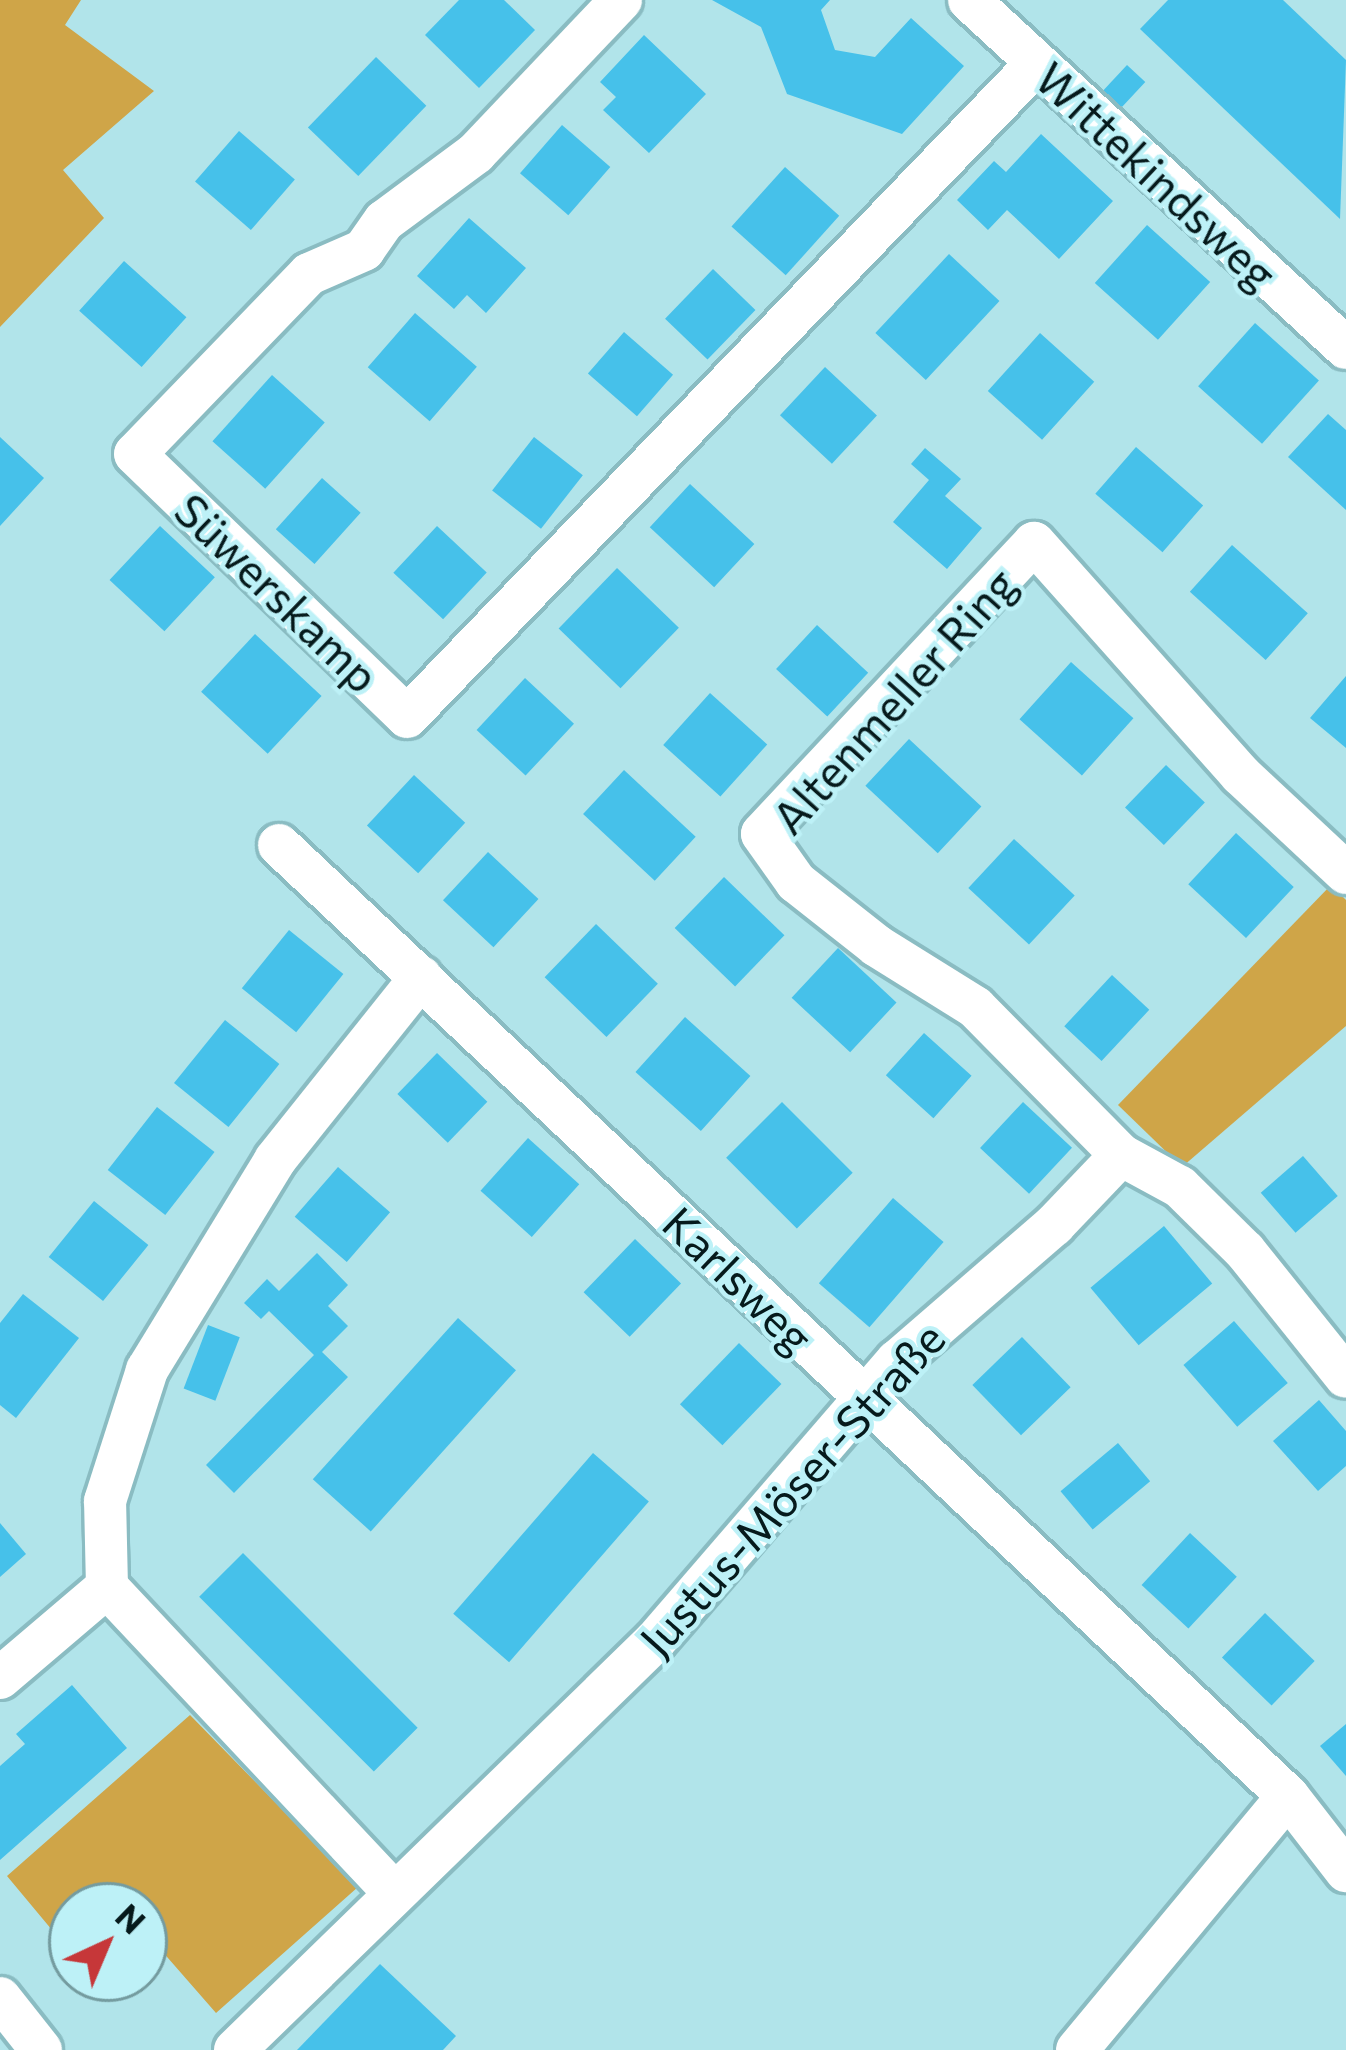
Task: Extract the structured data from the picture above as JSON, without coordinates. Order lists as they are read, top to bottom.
{
  "streets": {
    "street": [
      "Wittekindsweg",
      "Süwerskamp",
      "Altenmeller Ring",
      "Karlsweg",
      "Justus-Möser-Straße"
    ]
  },
  "crossings": [
    ["Wittekindsweg", "Süwerskamp"],
    ["Altenmeller Ring", "Justus-Möser-Straße"],
    ["Karlsweg", "Justus-Möser-Straße"]
  ],
  "north": "top right"
}
